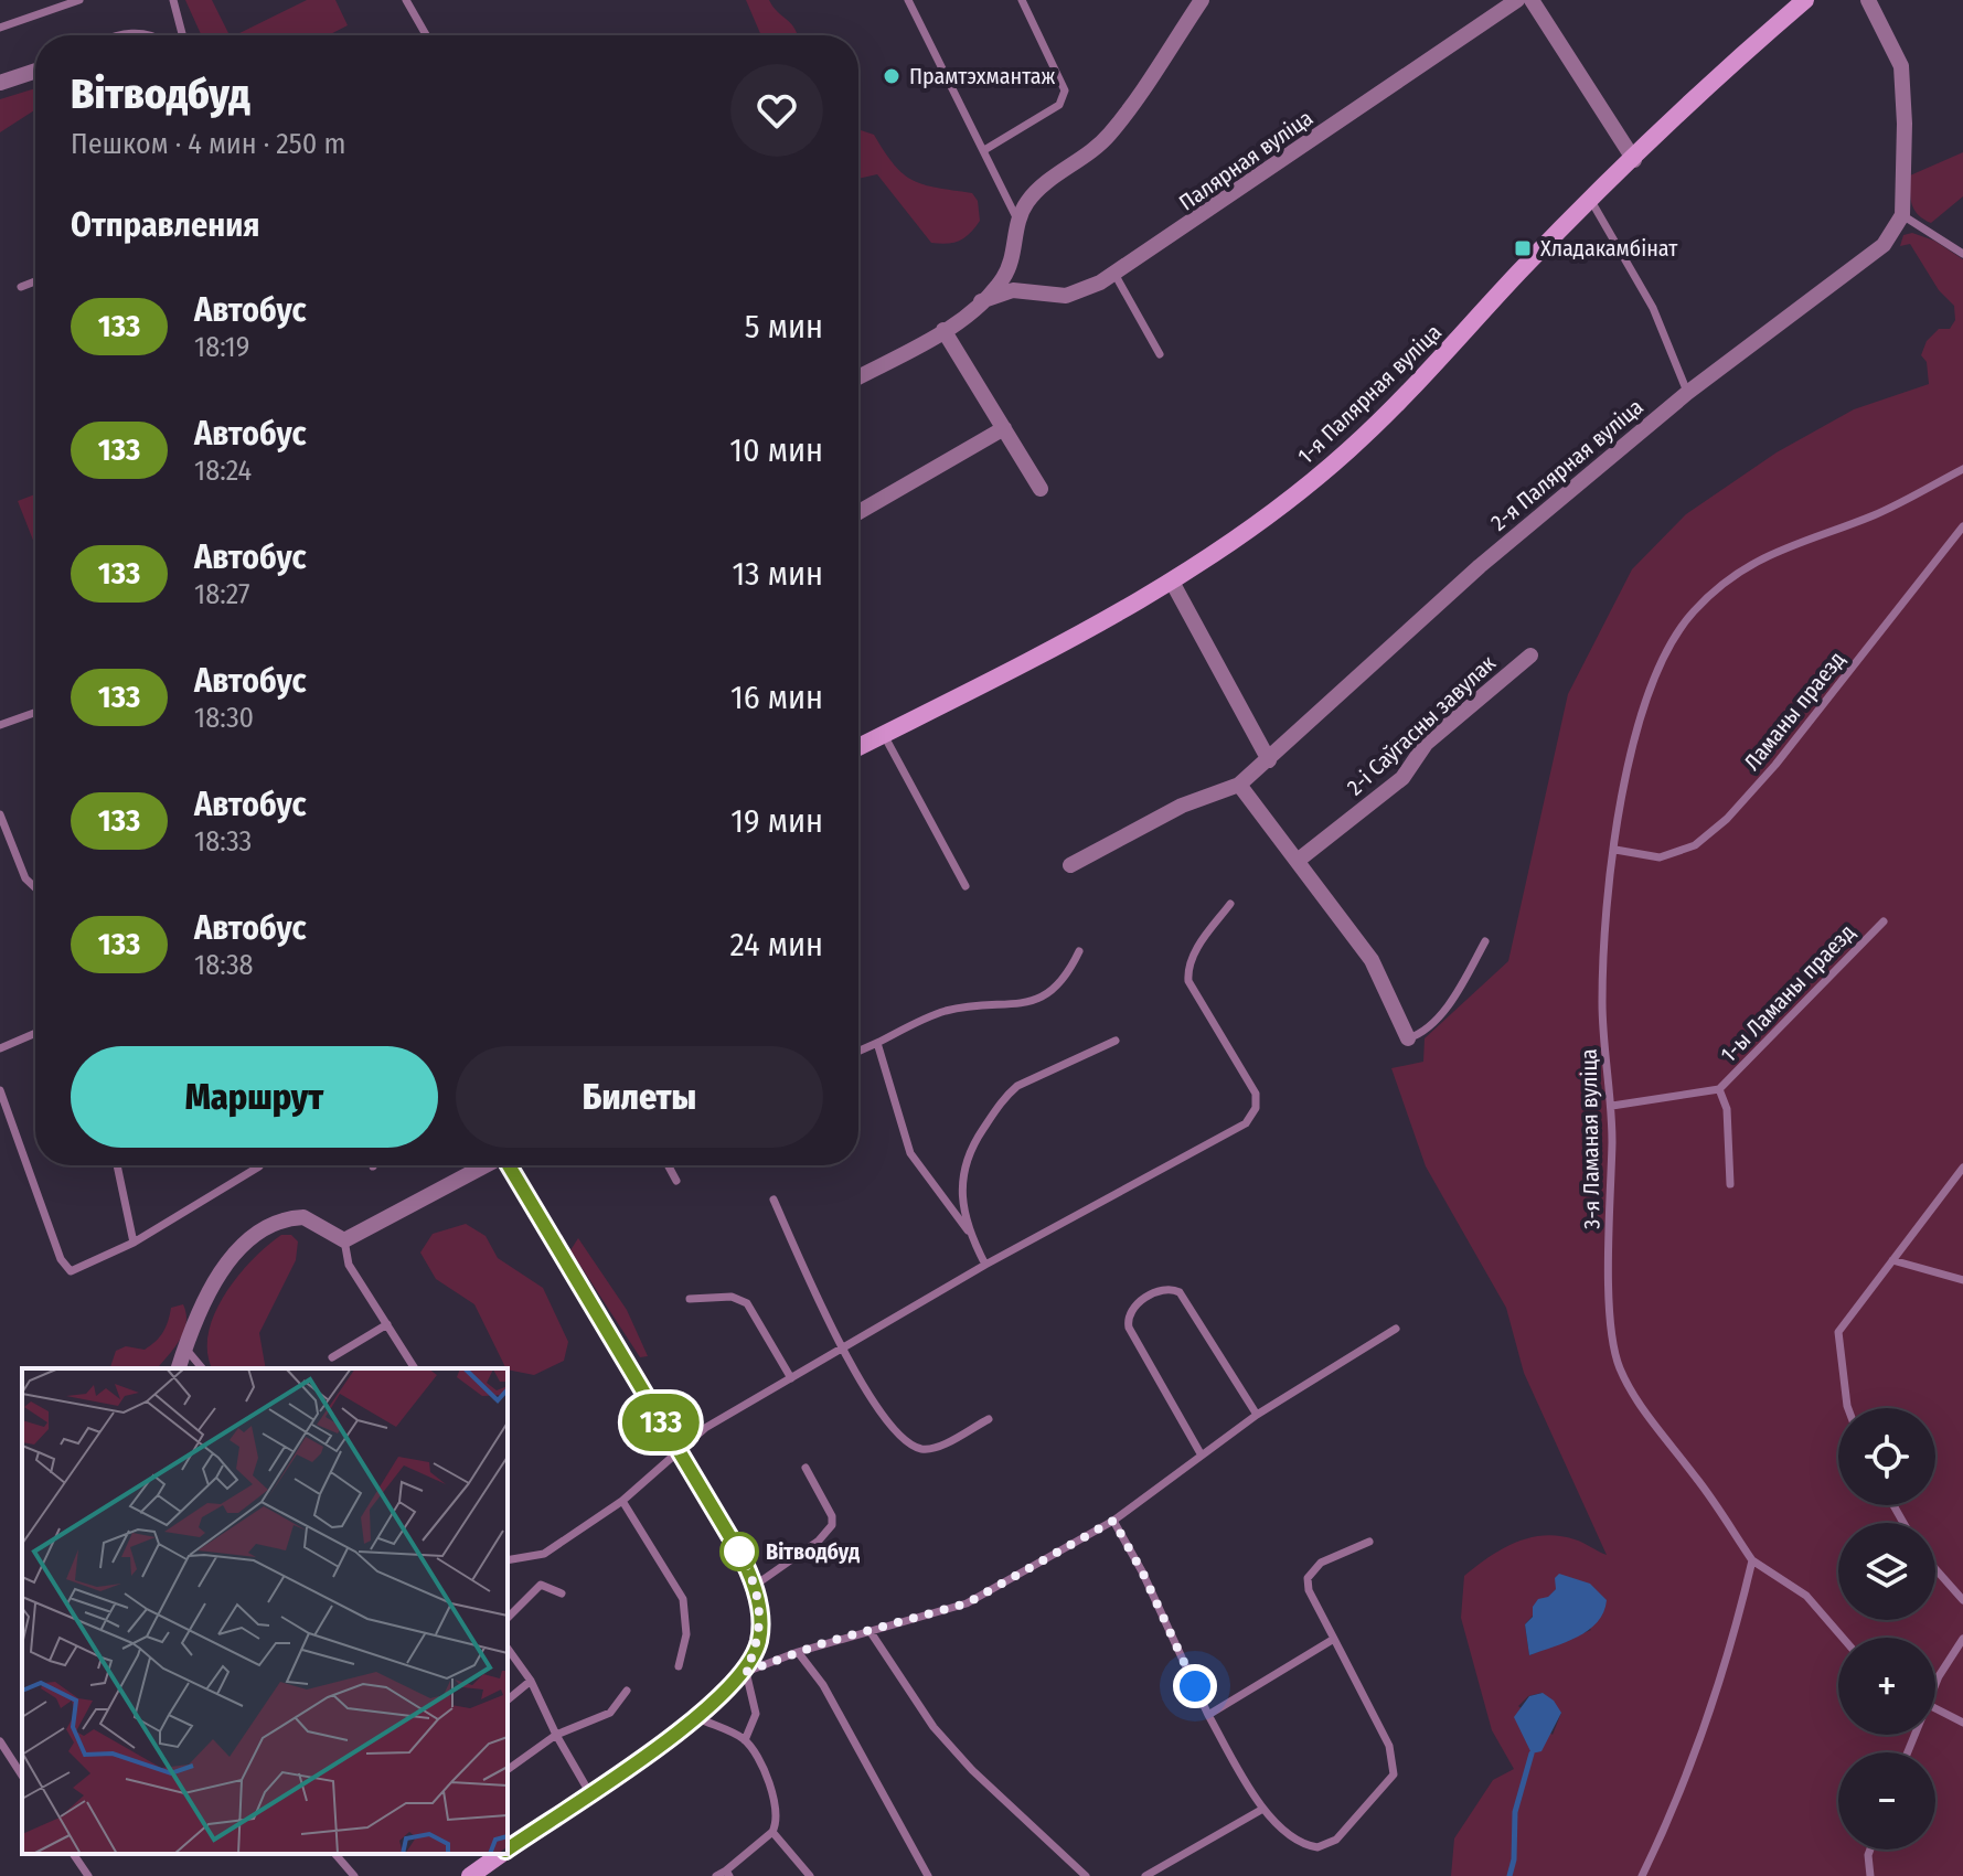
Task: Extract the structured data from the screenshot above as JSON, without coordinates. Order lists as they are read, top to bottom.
{
  "streets": {
    "street": [
      "Палярная вуліца",
      "1-я Палярная вуліца",
      "2-я Палярная вуліца",
      "2-і Саўгасны завулак"
    ],
    "lane": ["Ламаны праезд", "1-ы Ламаны праезд", "3-я Ламаная вуліца"]
  },
  "crossings": [
    ["Ламаны праезд", "3-я Ламаная вуліца"],
    ["1-ы Ламаны праезд", "3-я Ламаная вуліца"]
  ],
  "places": {
    "other": ["Прамтэхмантаж", "Вітводбуд"],
    "transit": ["Хладакамбінат"]
  },
  "lines": ["bus line 133"],
  "page": {
    "on_map": "133",
    "heading": [
      ["Вітводбуд", "Пешком · 4 мин · 250 m"],
      "Отправления"
    ],
    "list": [
      {
        "mark": "133",
        "name": "Автобус",
        "note": "18:19",
        "value": "5 мин"
      },
      {
        "mark": "133",
        "name": "Автобус",
        "note": "18:24",
        "value": "10 мин"
      },
      {
        "mark": "133",
        "name": "Автобус",
        "note": "18:27",
        "value": "13 мин"
      },
      {
        "mark": "133",
        "name": "Автобус",
        "note": "18:30",
        "value": "16 мин"
      },
      {
        "mark": "133",
        "name": "Автобус",
        "note": "18:33",
        "value": "19 мин"
      },
      {
        "mark": "133",
        "name": "Автобус",
        "note": "18:38",
        "value": "24 мин"
      }
    ],
    "buttons": ["Маршрут", "Билеты"],
    "map_buttons": ["+", "−"]
  }
}
